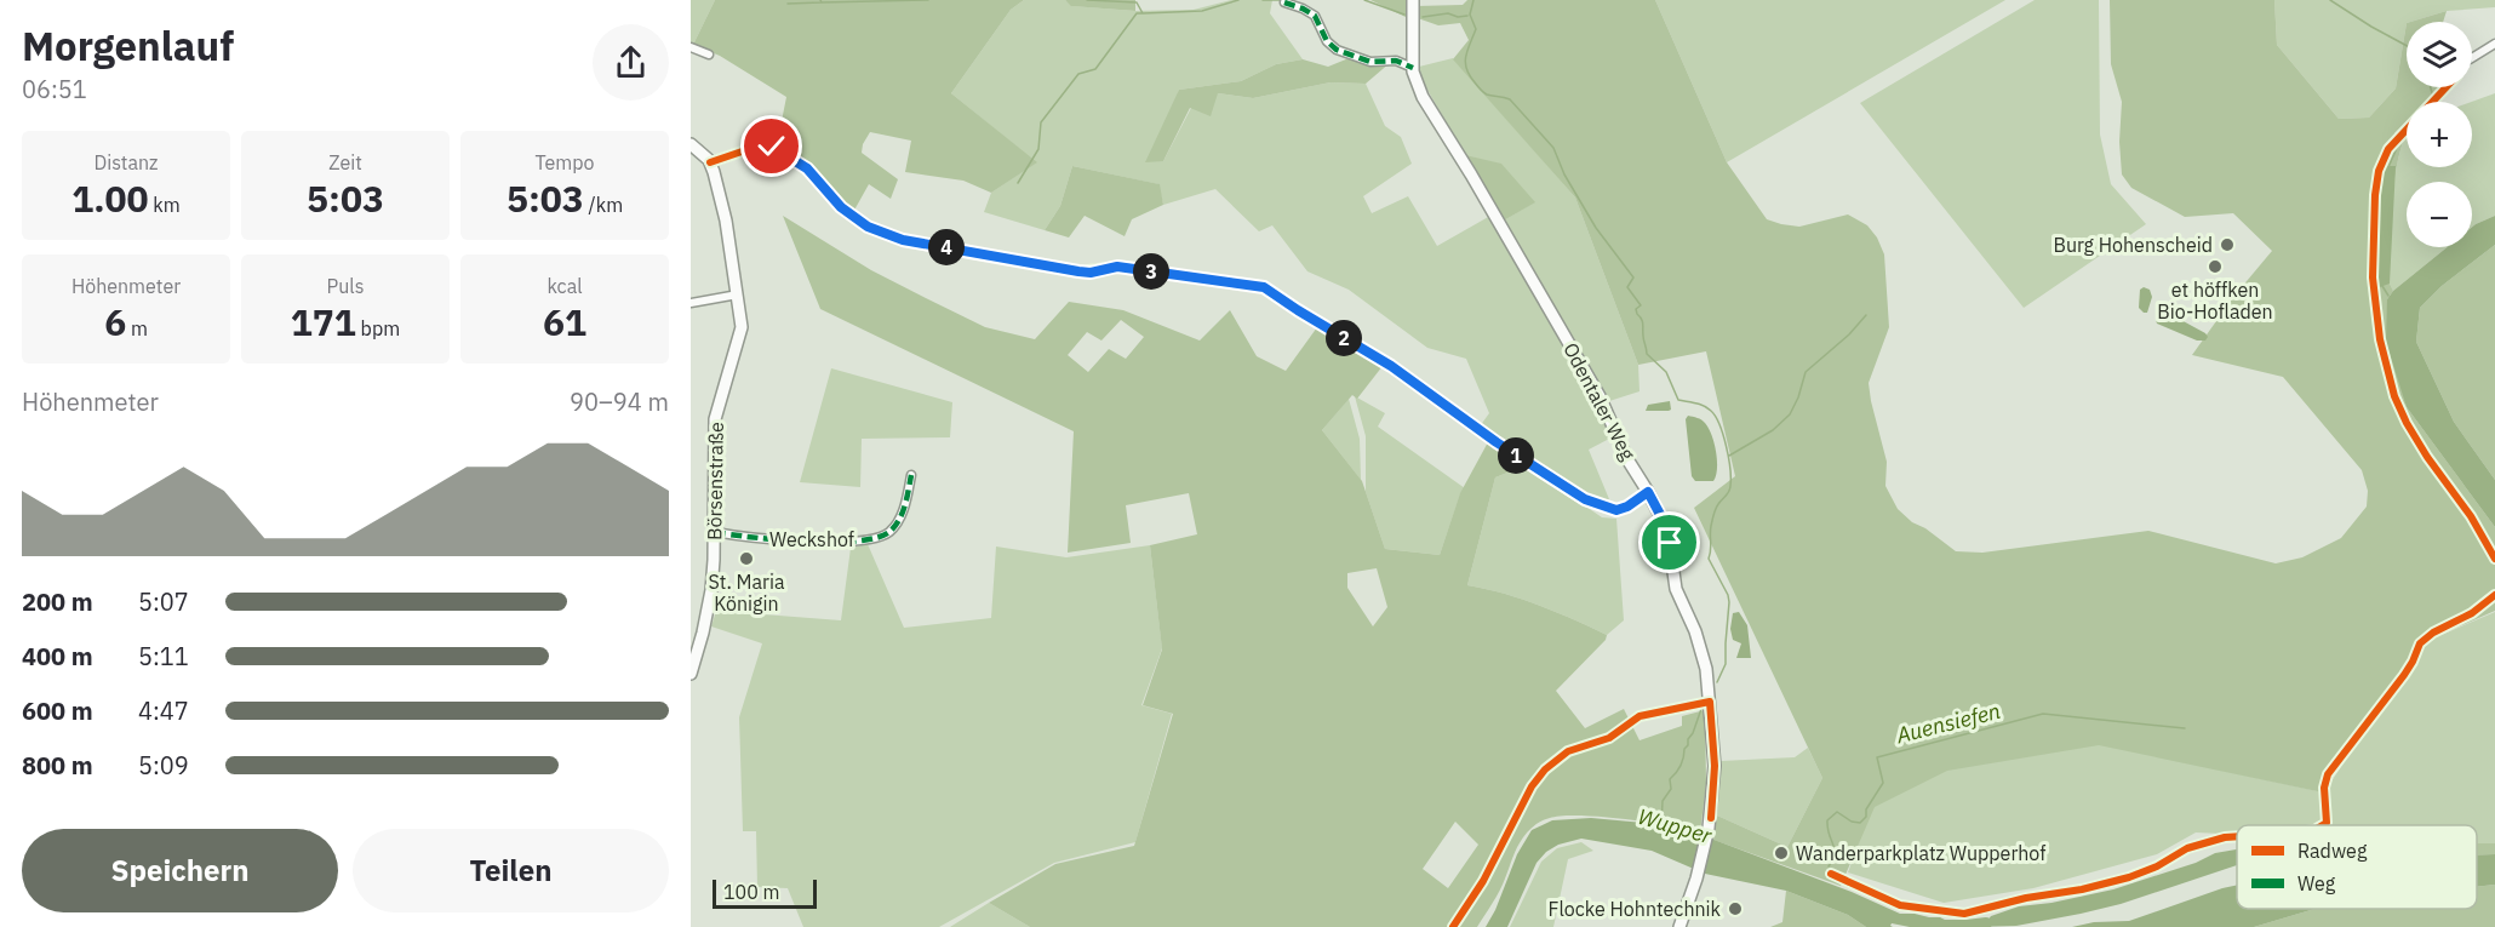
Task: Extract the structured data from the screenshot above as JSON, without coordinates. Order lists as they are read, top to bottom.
{
  "streets": {
    "main road": ["Odentaler Weg", "Börsenstraße"],
    "street": ["Weckshof"]
  },
  "crossings": [
    ["Börsenstraße", "Weckshof"]
  ],
  "water": ["Auensiefen", "Wupper"],
  "places": [
    "Burg Hohenscheid",
    "et höffken Bio-Hofladen",
    "St. Maria Königin",
    "Wanderparkplatz Wupperhof",
    "Flocke Hohntechnik"
  ],
  "legend": ["Radweg", "Weg"],
  "scale_bar": "100 m",
  "page": {
    "heading": ["Morgenlauf", "06:51"],
    "map_buttons": ["+", "−"],
    "stats": [
      ["Distanz", "1.00 km"],
      ["Zeit", "5:03"],
      ["Tempo", "5:03 /km"],
      ["Höhenmeter", "6 m"],
      ["Puls", "171 bpm"],
      ["kcal", "61"]
    ],
    "pins": [
      "4",
      "3",
      "2",
      "1"
    ],
    "chart": ["Höhenmeter", "90–94 m"],
    "list": [
      {
        "name": "200 m",
        "note": "5:07"
      },
      {
        "name": "400 m",
        "note": "5:11"
      },
      {
        "name": "600 m",
        "note": "4:47"
      },
      {
        "name": "800 m",
        "note": "5:09"
      }
    ],
    "buttons": ["Speichern", "Teilen"],
    "scale": "100 m"
  }
}
